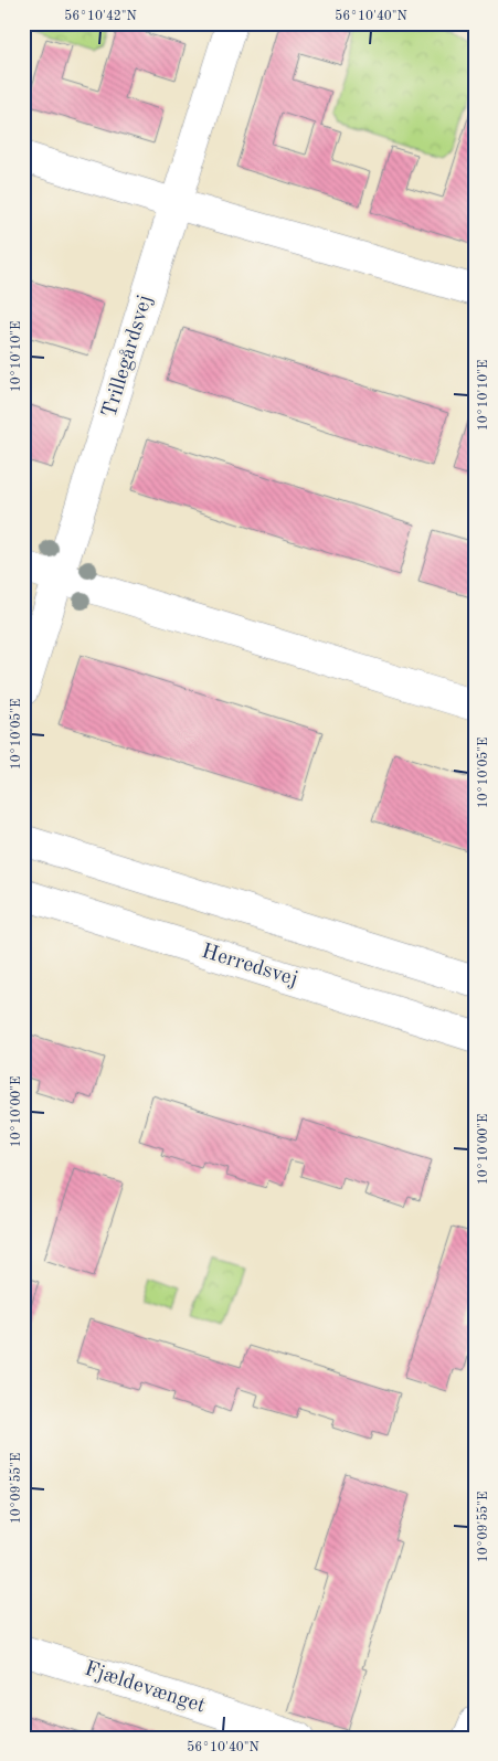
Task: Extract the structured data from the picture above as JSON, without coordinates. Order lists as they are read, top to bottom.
{
  "streets": {
    "street": ["Trillegårdsvej", "Herredsvej", "Fjældevænget"]
  },
  "coordinates": [
    "56°10'42\"N",
    "56°10'40\"N",
    "10°10'10\"E",
    "10°10'05\"E",
    "10°10'00\"E",
    "10°09'55\"E"
  ]
}
